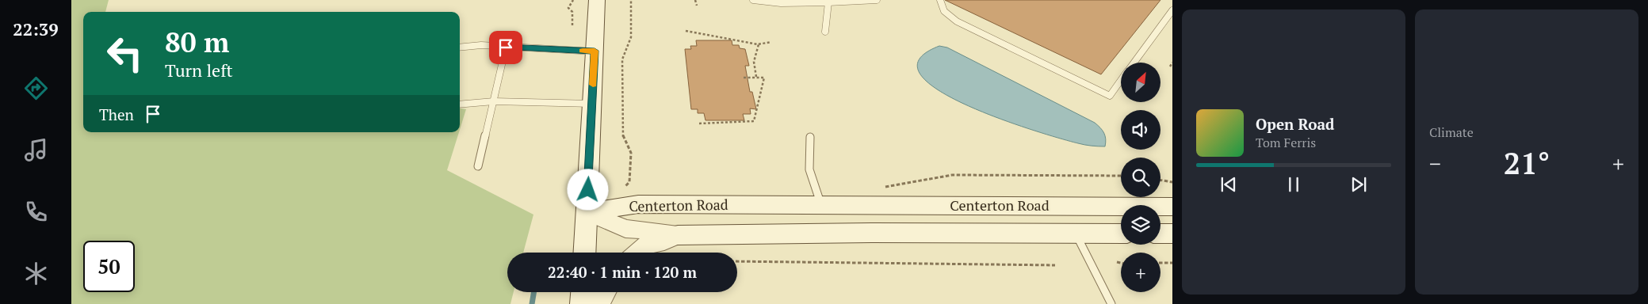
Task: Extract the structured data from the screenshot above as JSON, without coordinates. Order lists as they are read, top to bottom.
{
  "streets": {
    "main road": ["Centerton Road"]
  },
  "north": "top right",
  "page": {
    "tabs": "22:39",
    "tile": "Climate",
    "turn": ["80 m", "Turn left"],
    "map_buttons": "+",
    "then": "Then",
    "song": ["Open Road", "Tom Ferris"],
    "heat": ["−", "21°", "+"],
    "limit": "50",
    "trip": "22:40 · 1 min · 120 m"
  }
}
